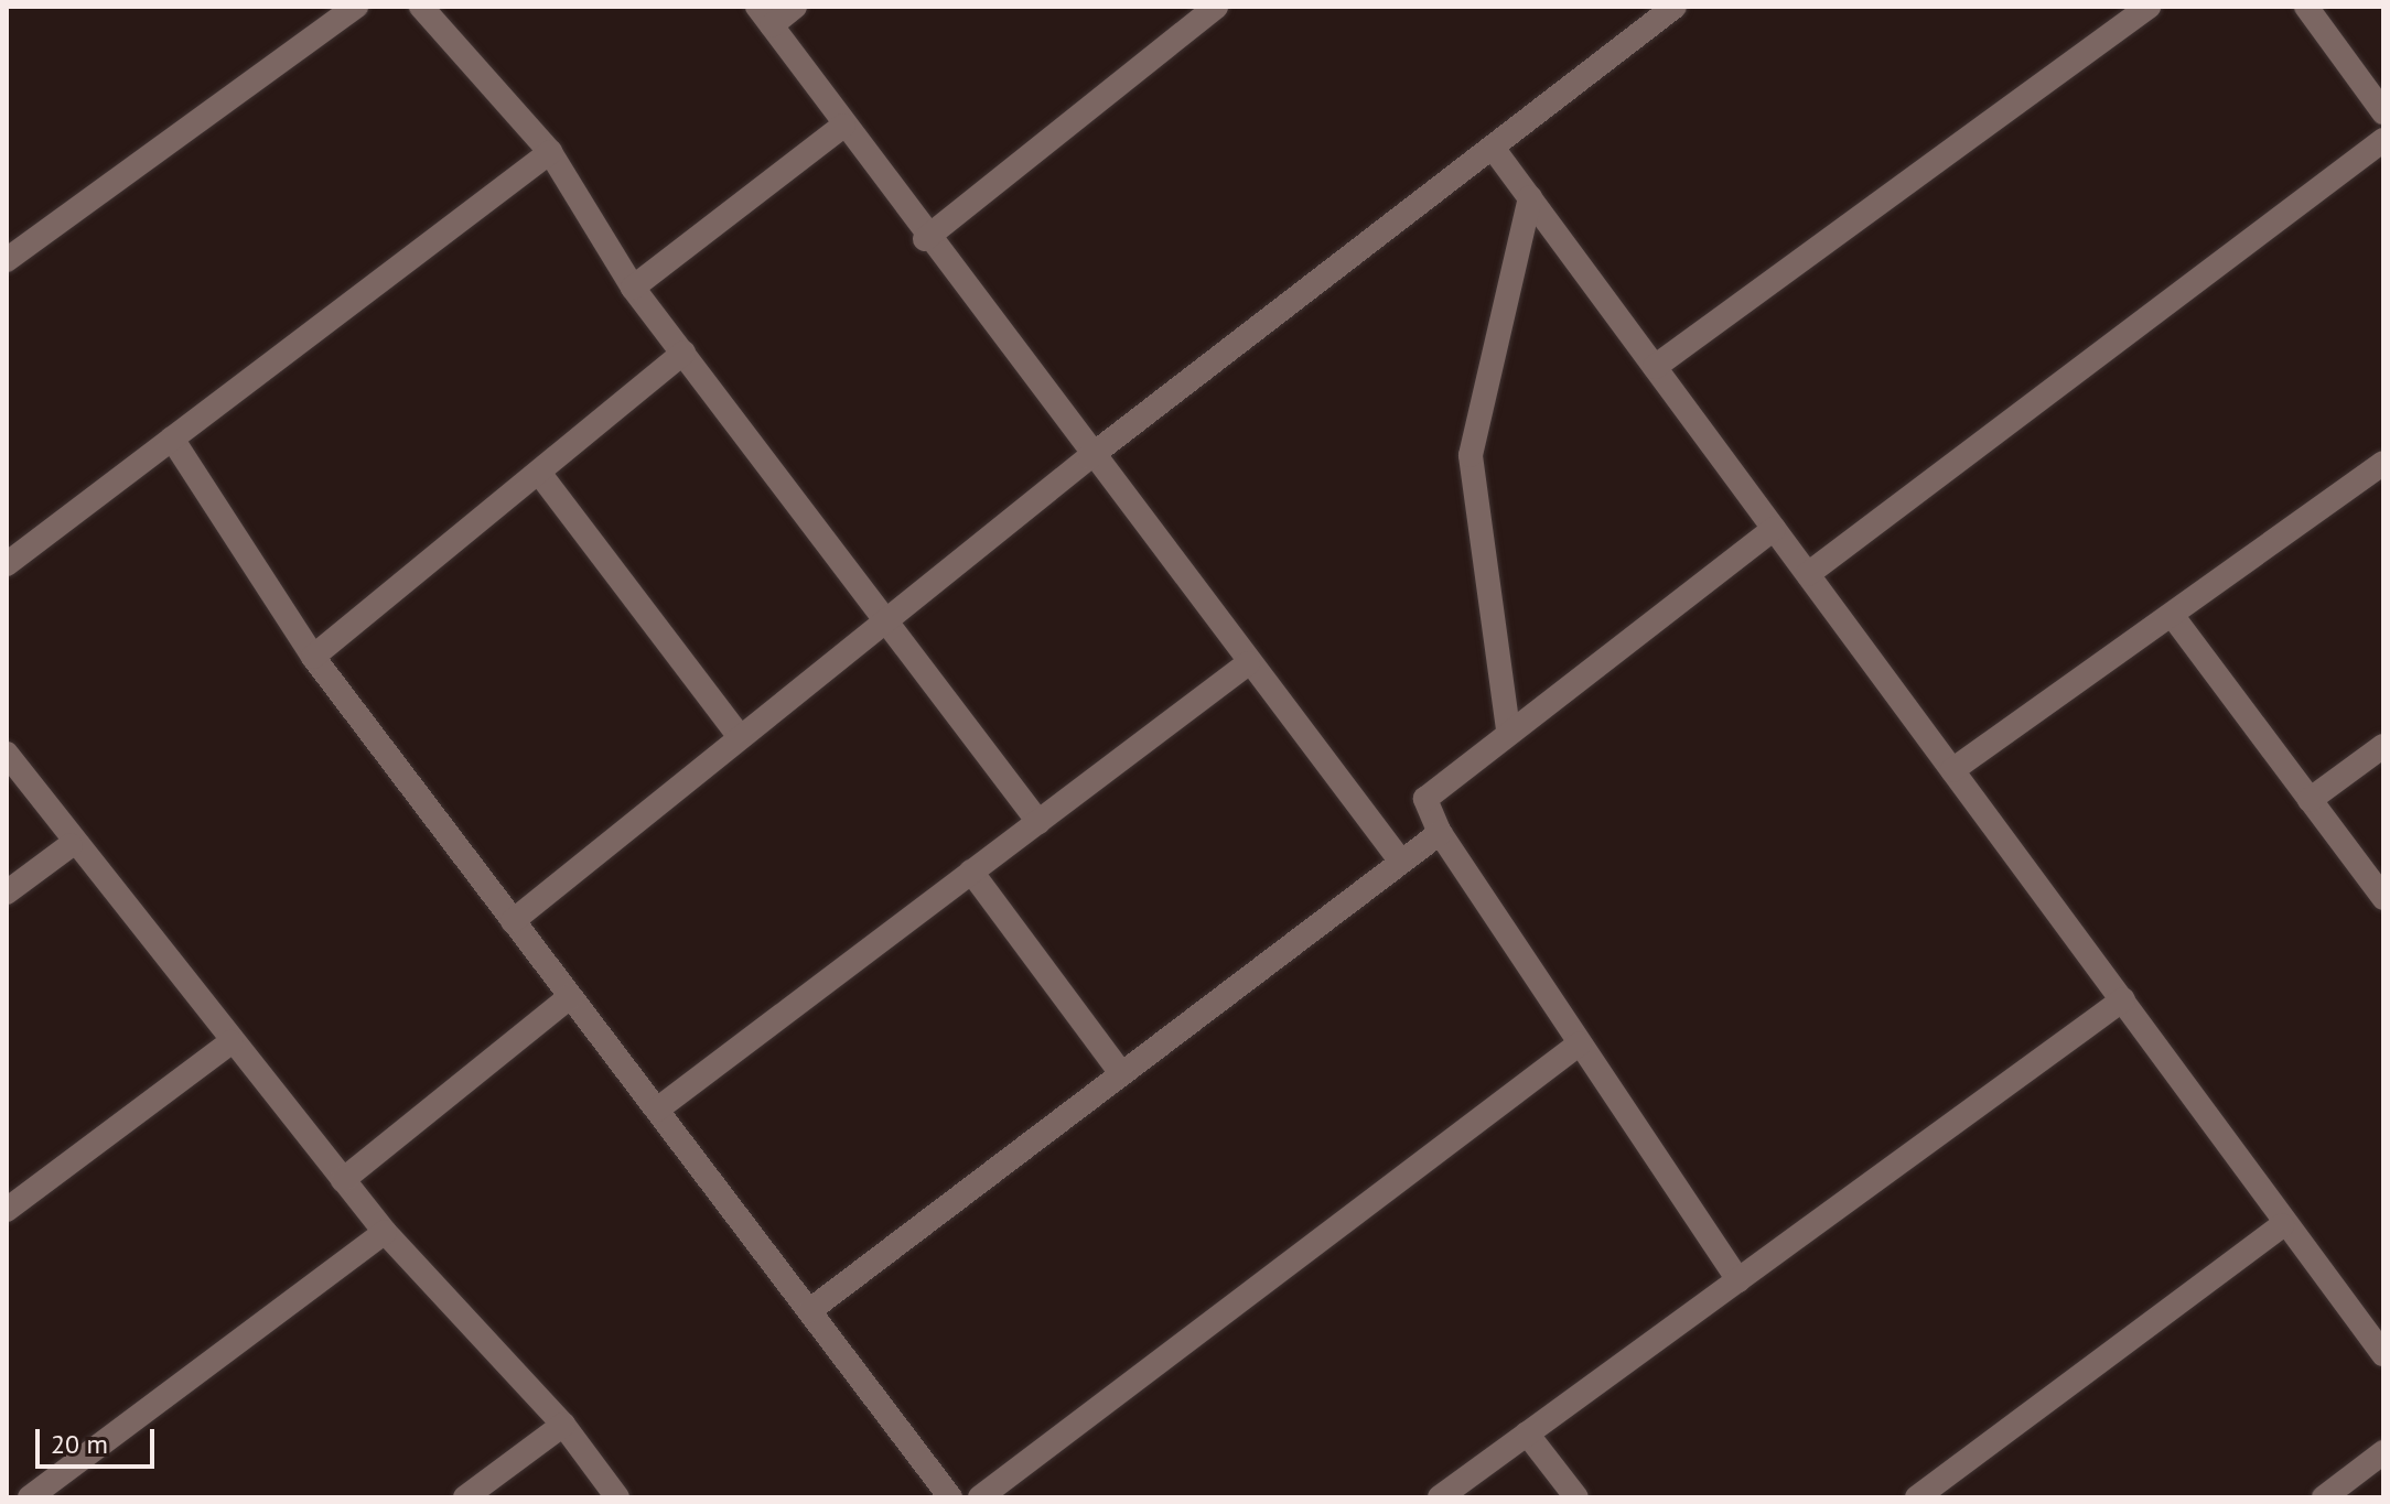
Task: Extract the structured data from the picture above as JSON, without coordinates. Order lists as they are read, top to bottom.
{
  "scale_bar": "20 m"
}
